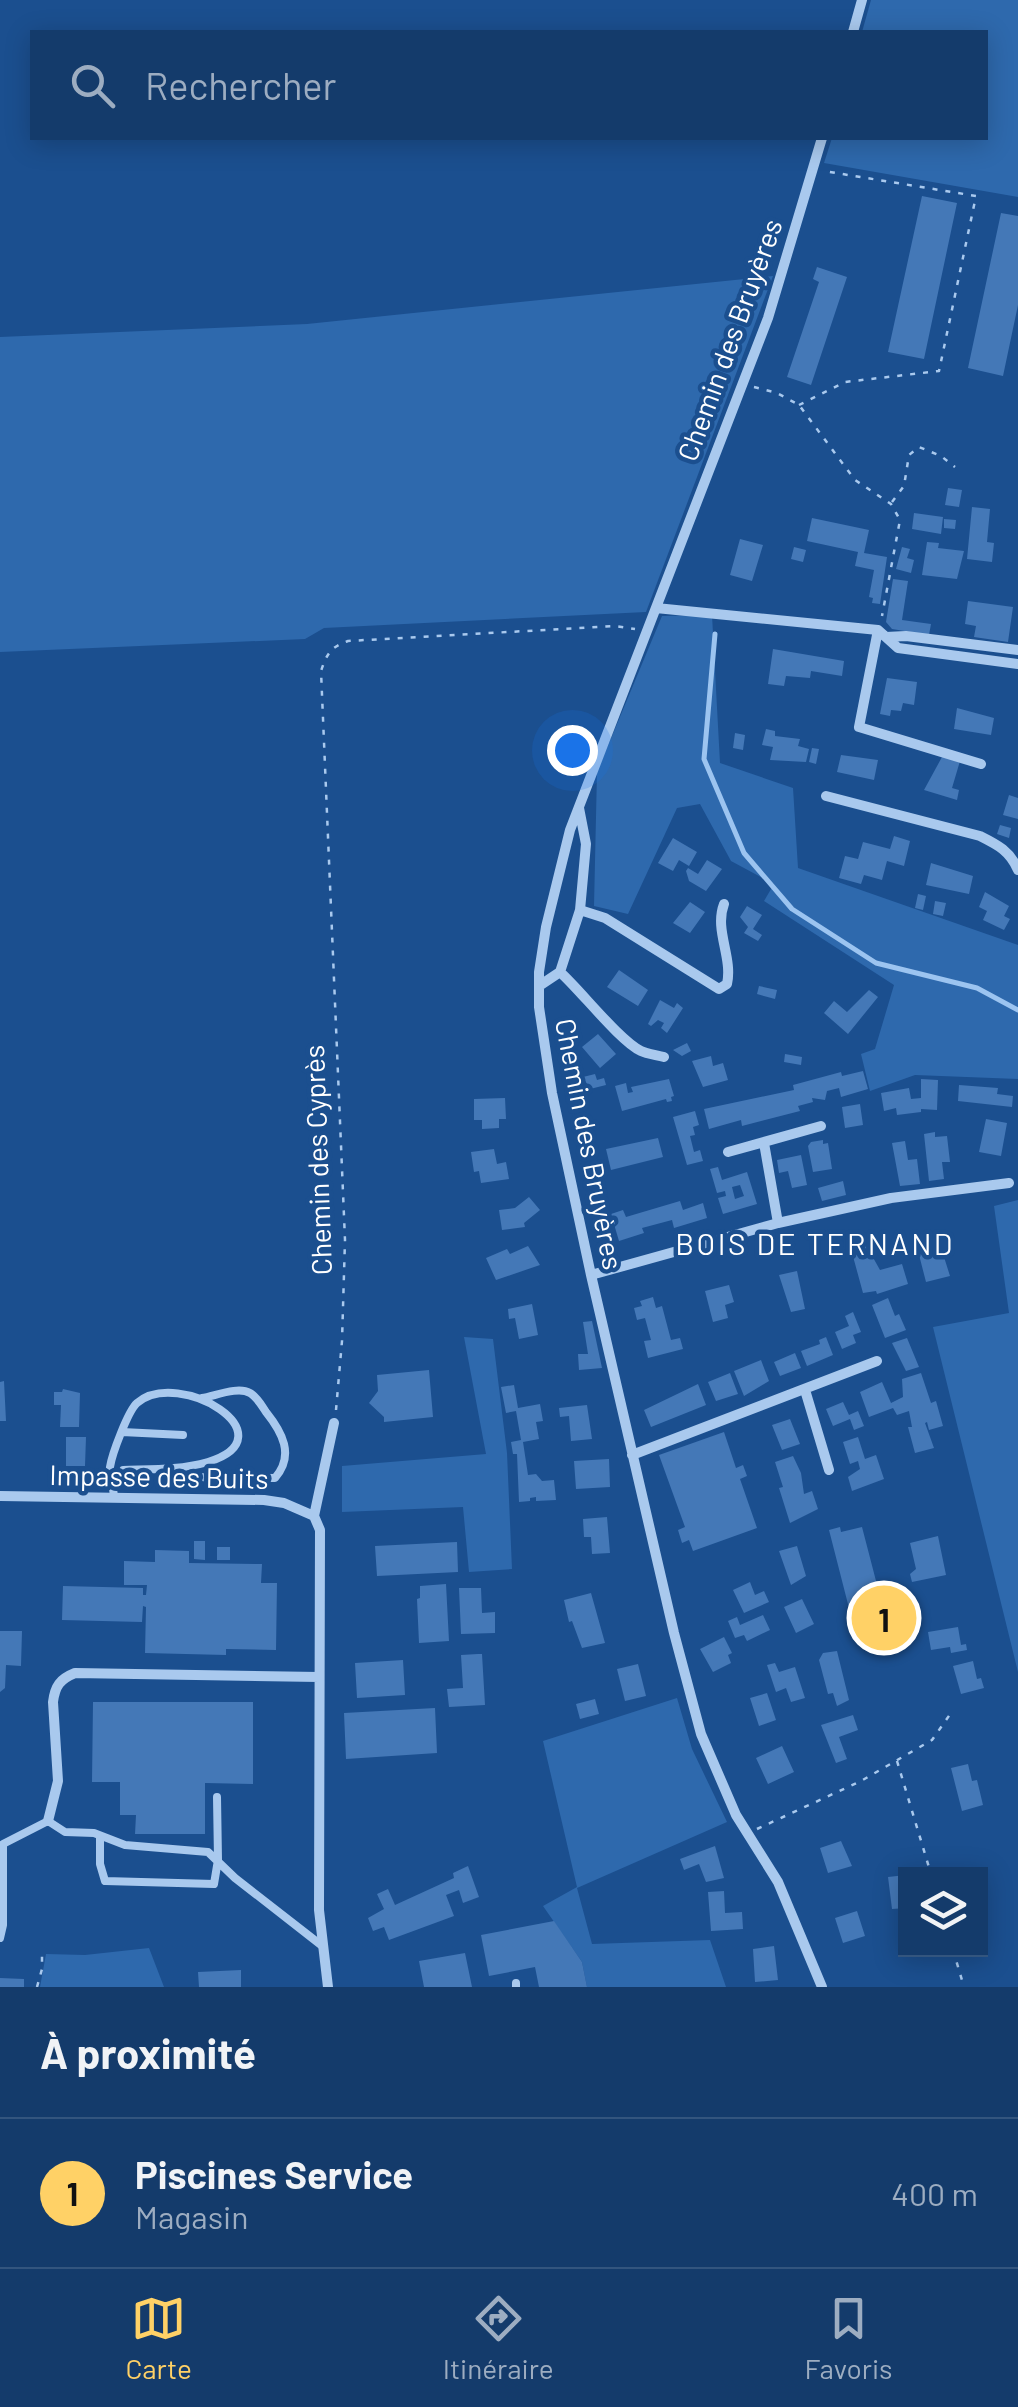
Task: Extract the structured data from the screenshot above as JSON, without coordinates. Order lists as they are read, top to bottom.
{
  "streets": {
    "street": ["Chemin des Bruyères", "Impasse des Buits"],
    "path": ["Chemin des Cyprès"]
  },
  "crossings": [
    ["Chemin des Bruyères", "Chemin des Cyprès"]
  ],
  "districts": ["BOIS DE TERNAND"],
  "page": {
    "search": "Rechercher",
    "pins": "1",
    "heading": "À proximité",
    "list": [
      {
        "mark": "1",
        "name": "Piscines Service",
        "note": "Magasin",
        "value": "400 m"
      }
    ],
    "nav": ["Carte", "Itinéraire", "Favoris"]
  }
}
